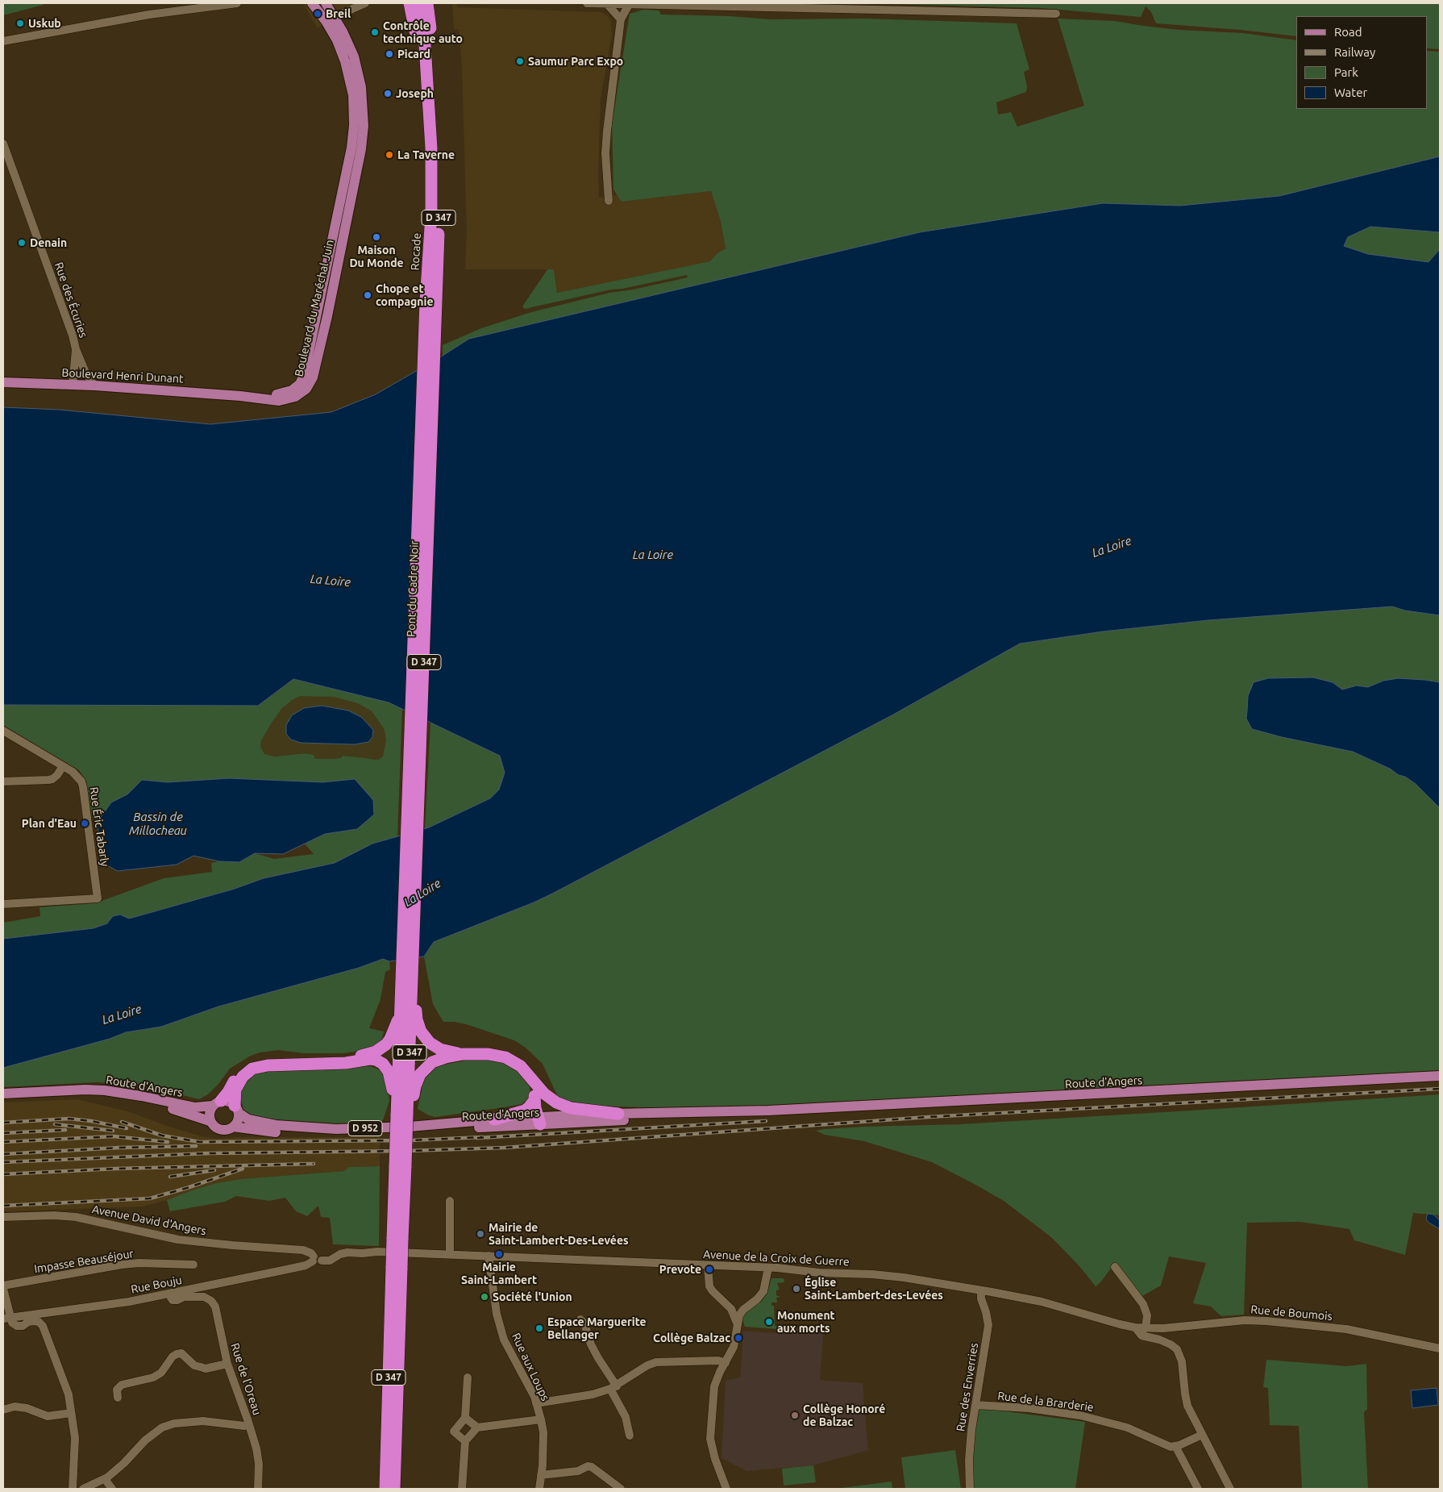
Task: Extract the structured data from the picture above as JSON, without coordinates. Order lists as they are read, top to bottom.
{
  "streets": {
    "highway": ["D 347", "Rocade", "Pont du Cadre Noir"],
    "main road": [
      "Boulevard du Maréchal Juin",
      "Boulevard Henri Dunant",
      "Route d'Angers",
      "D 952"
    ],
    "street": [
      "Rue des Écuries",
      "Rue Éric Tabarly",
      "Avenue David d'Angers",
      "Avenue de la Croix de Guerre",
      "Impasse Beauséjour",
      "Rue Bouju",
      "Rue de Boumois",
      "Rue aux Loups",
      "Rue de l'Oreau",
      "Rue des Enverries",
      "Rue de la Brarderie"
    ]
  },
  "crossings": [
    ["D 347", "Rocade"],
    ["D 347", "Pont du Cadre Noir"],
    ["Rocade", "Pont du Cadre Noir"],
    ["Rue des Écuries", "Boulevard Henri Dunant"],
    ["Boulevard du Maréchal Juin", "Boulevard Henri Dunant"],
    ["Avenue David d'Angers", "Avenue de la Croix de Guerre"],
    ["Avenue David d'Angers", "Rue Bouju"],
    ["Avenue de la Croix de Guerre", "Rue Bouju"],
    ["Avenue de la Croix de Guerre", "Rue de Boumois"],
    ["Avenue de la Croix de Guerre", "Rue aux Loups"],
    ["Avenue de la Croix de Guerre", "Rue des Enverries"],
    ["Rue Bouju", "Rue de l'Oreau"],
    ["Rue des Enverries", "Rue de la Brarderie"]
  ],
  "water": ["La Loire", "Bassin de Millocheau"],
  "places": [
    "Breil",
    "Uskub",
    "Contrôle technique auto",
    "Picard",
    "Saumur Parc Expo",
    "Joseph",
    "La Taverne",
    "Maison Du Monde",
    "Denain",
    "Chope et compagnie",
    "Plan d'Eau",
    "Mairie de Saint-Lambert-Des-Levées",
    "Mairie Saint-Lambert",
    "Prevote",
    "Église Saint-Lambert-des-Levées",
    "Société l'Union",
    "Monument aux morts",
    "Espace Marguerite Bellanger",
    "Collège Balzac",
    "Collège Honoré de Balzac"
  ],
  "legend": [
    "Road",
    "Railway",
    "Park",
    "Water"
  ]
}
